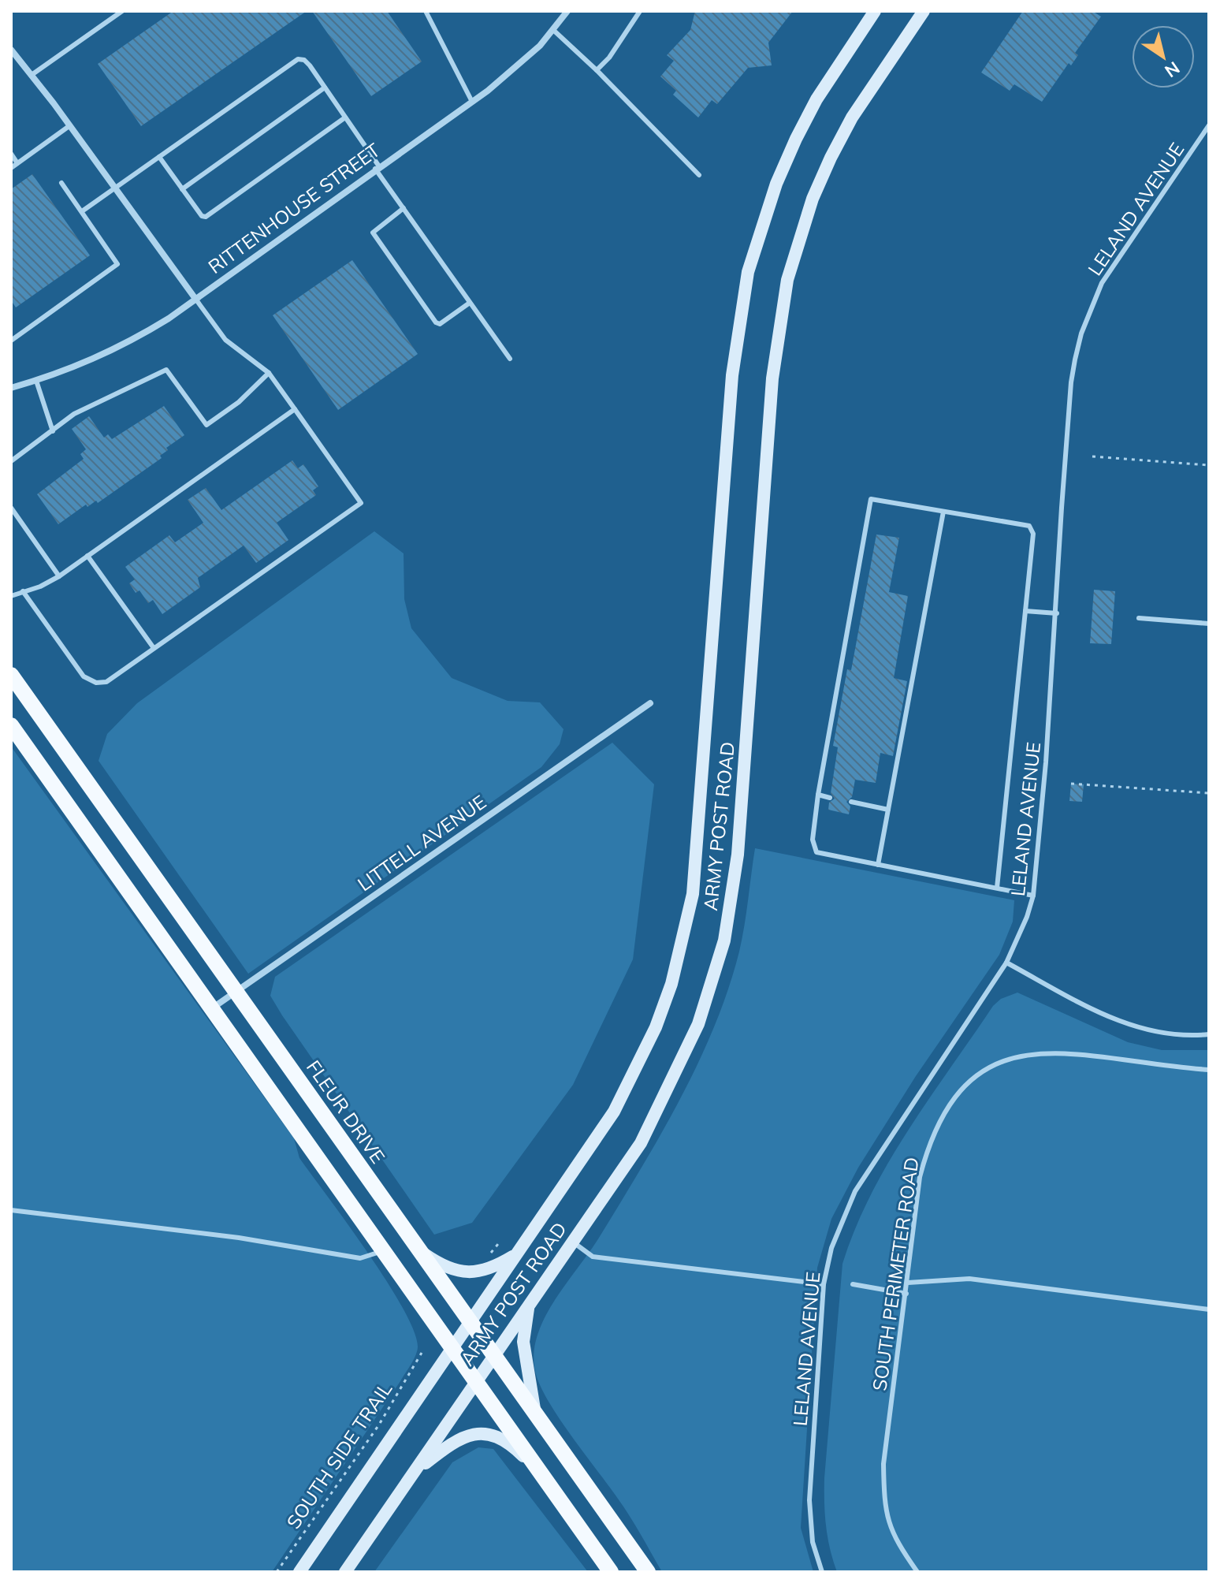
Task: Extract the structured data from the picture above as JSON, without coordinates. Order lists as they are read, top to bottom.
{
  "streets": {
    "main road": ["ARMY POST ROAD", "FLEUR DRIVE"],
    "street": ["RITTENHOUSE STREET", "LITTELL AVENUE"],
    "lane": ["LELAND AVENUE", "SOUTH PERIMETER ROAD"],
    "path": ["SOUTH SIDE TRAIL"]
  },
  "crossings": [
    ["ARMY POST ROAD", "FLEUR DRIVE"],
    ["LITTELL AVENUE", "FLEUR DRIVE"]
  ],
  "north": "bottom right"
}
